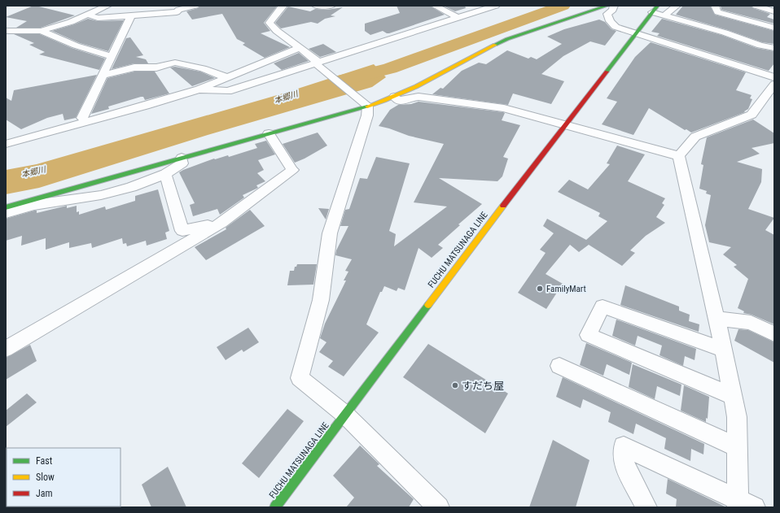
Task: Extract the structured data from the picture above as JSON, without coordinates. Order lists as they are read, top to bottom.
{
  "streets": {
    "street": ["FUCHU MATSUNAGA LINE"]
  },
  "water": ["本郷川"],
  "places": ["FamilyMart", "すだち屋"],
  "legend": ["Fast", "Slow", "Jam"]
}
